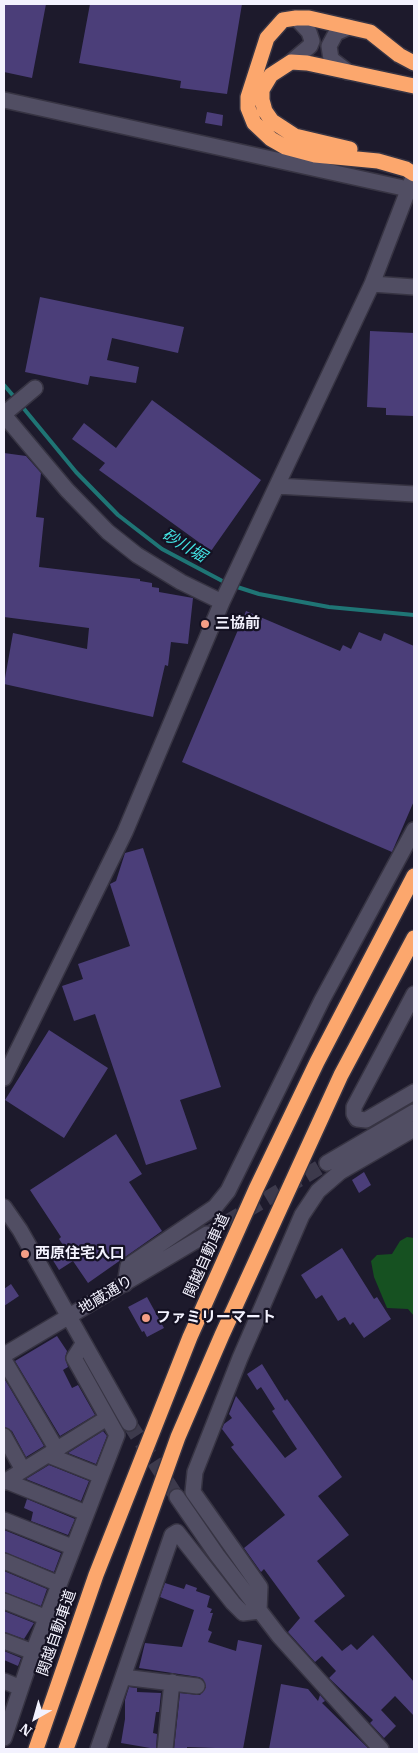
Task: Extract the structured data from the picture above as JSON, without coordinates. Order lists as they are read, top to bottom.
{
  "streets": {
    "highway": ["関越自動車道"],
    "street": ["地蔵通り"]
  },
  "water": ["砂川堀"],
  "places": ["三協前", "西原住宅入口", "ファミリーマート"],
  "north": "bottom left"
}
